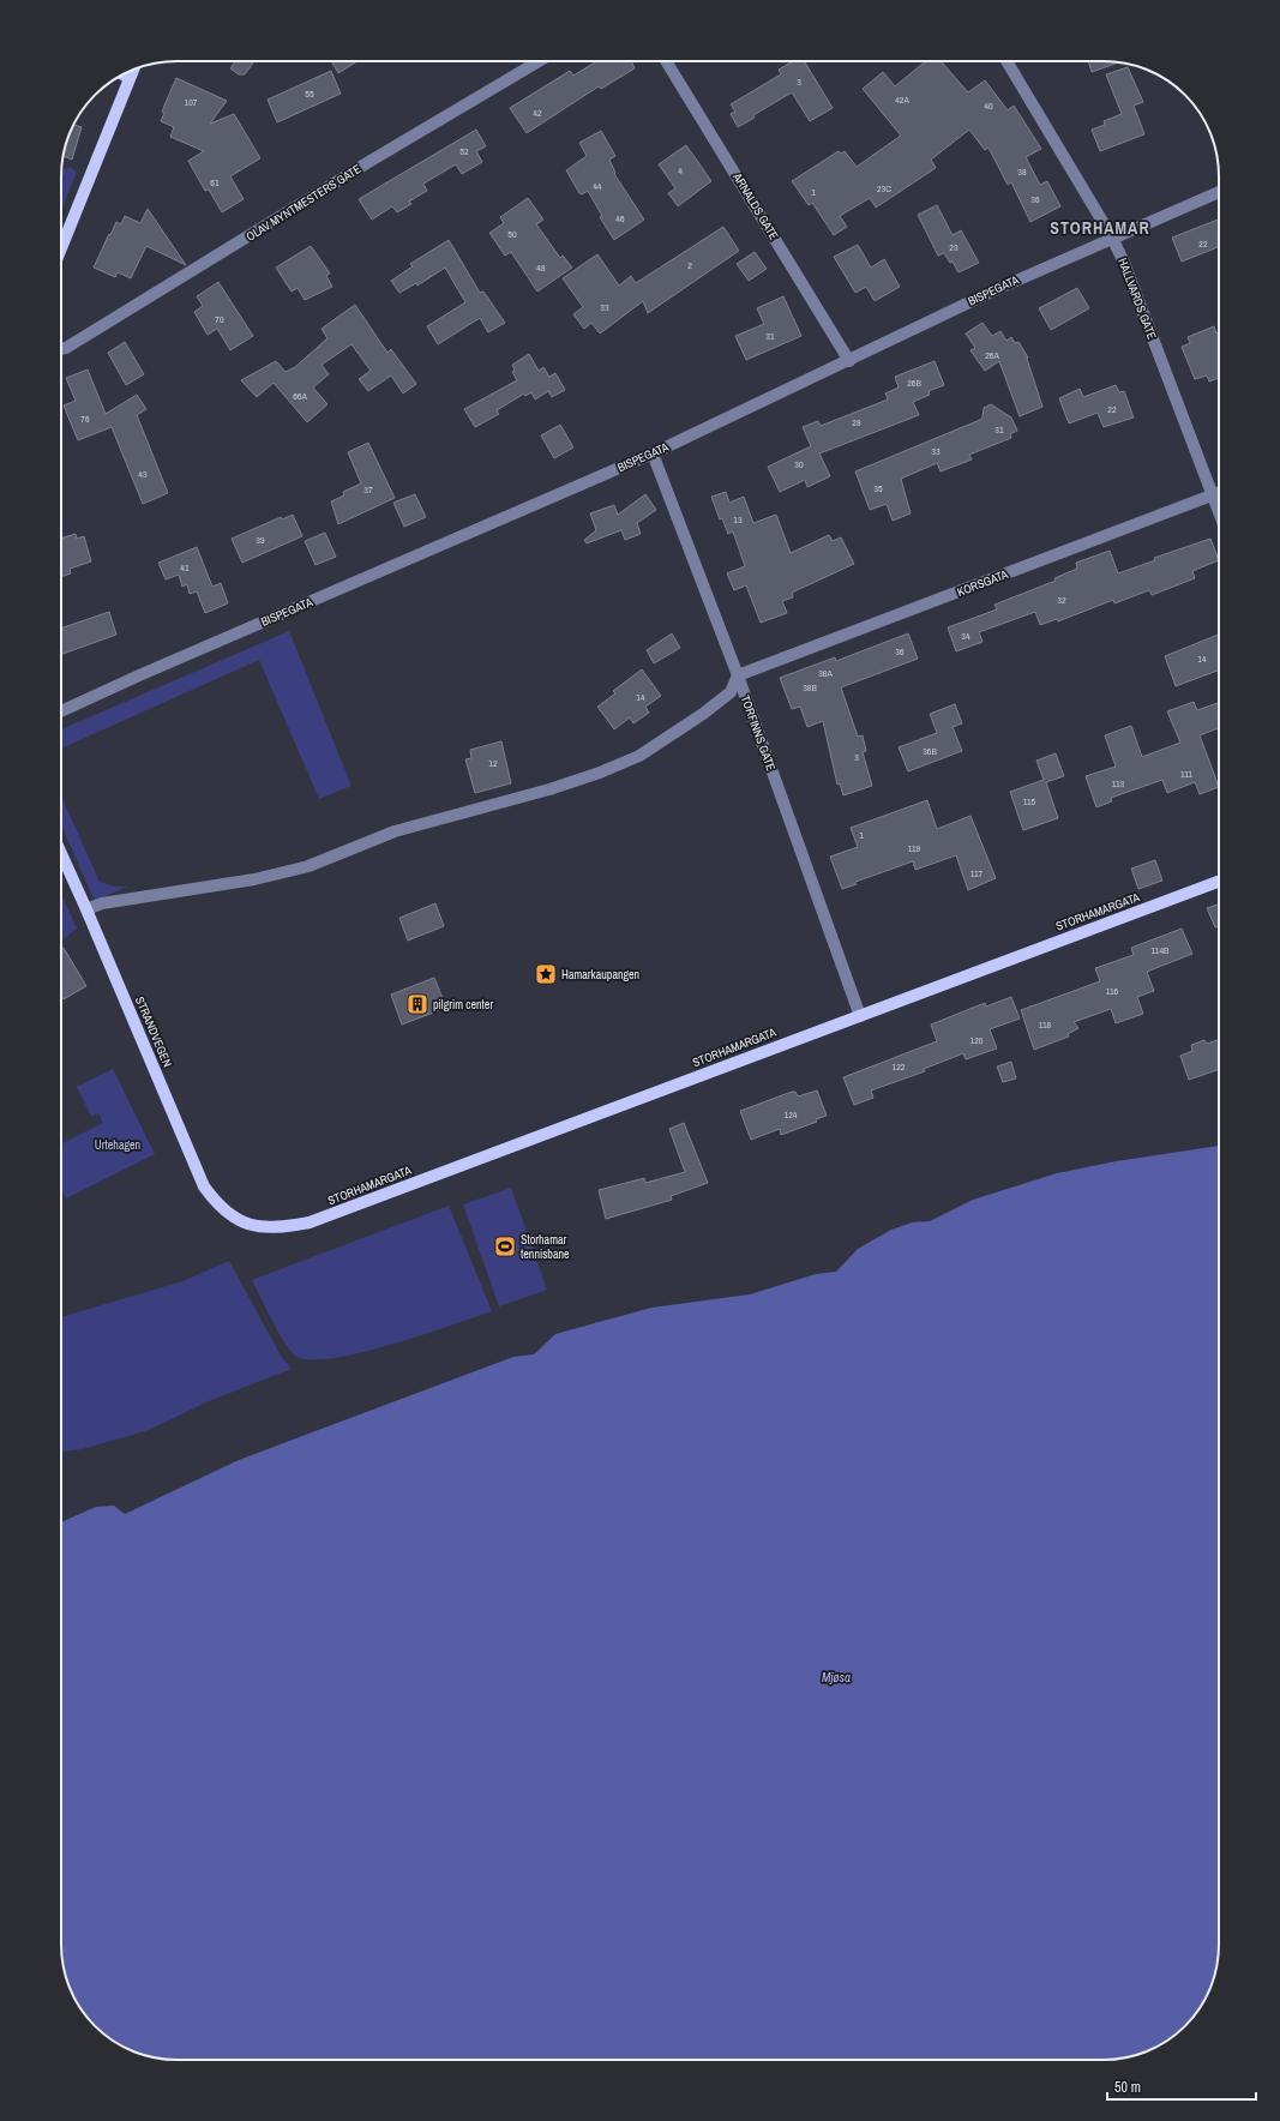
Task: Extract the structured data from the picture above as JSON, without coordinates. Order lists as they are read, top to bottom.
{
  "streets": {
    "main road": ["STORHAMARGATA", "STRANDVEGEN"],
    "street": [
      "OLAV MYNTMESTERS GATE",
      "ARNALDS GATE",
      "BISPEGATA",
      "HALLVARDS GATE",
      "KORSGATA",
      "TORFINNS GATE"
    ]
  },
  "crossings": [
    ["ARNALDS GATE", "BISPEGATA"],
    ["BISPEGATA", "HALLVARDS GATE"],
    ["BISPEGATA", "TORFINNS GATE"],
    ["HALLVARDS GATE", "KORSGATA"],
    ["KORSGATA", "TORFINNS GATE"],
    ["TORFINNS GATE", "STORHAMARGATA"],
    ["STORHAMARGATA", "STRANDVEGEN"]
  ],
  "districts": ["STORHAMAR"],
  "water": ["Mjøsa"],
  "parks": ["Urtehagen"],
  "places": {
    "place": ["Hamarkaupangen"],
    "building": ["pilgrim center"],
    "sports": ["Storhamar tennisbane"]
  },
  "house_numbers": [
    "3",
    "55",
    "42A",
    "107",
    "40",
    "42",
    "52",
    "4",
    "38",
    "61",
    "44",
    "23C",
    "1",
    "36",
    "46",
    "50",
    "22",
    "23",
    "2",
    "48",
    "33",
    "70",
    "31",
    "26A",
    "26B",
    "66A",
    "22",
    "76",
    "28",
    "31",
    "33",
    "30",
    "43",
    "35",
    "37",
    "13",
    "39",
    "41",
    "32",
    "34",
    "36",
    "14",
    "38A",
    "38B",
    "14",
    "36B",
    "3",
    "12",
    "111",
    "113",
    "115",
    "1",
    "119",
    "117",
    "114B",
    "116",
    "118",
    "120",
    "122",
    "124"
  ],
  "scale_bar": "50 m"
}
